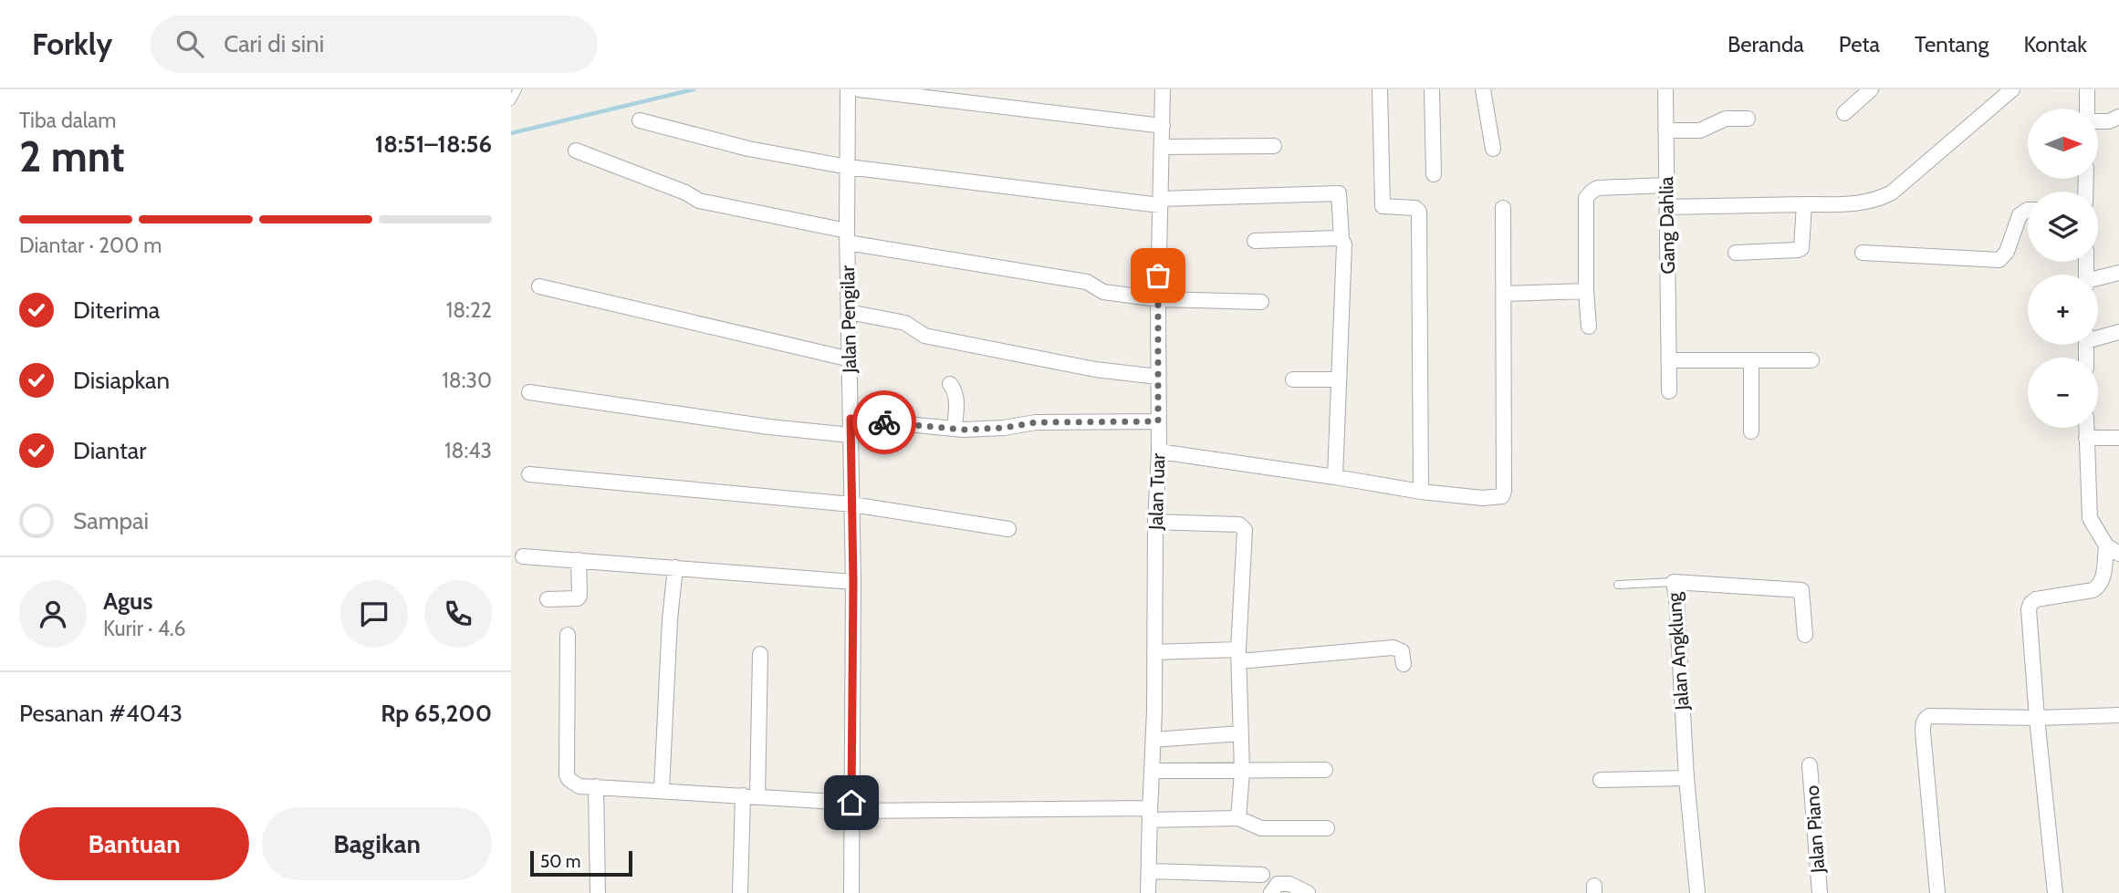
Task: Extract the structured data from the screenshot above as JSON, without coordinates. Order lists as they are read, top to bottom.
{
  "streets": {
    "street": [
      "Gang Dahlia",
      "Jalan Pengilar",
      "Jalan Tuar",
      "Jalan Angklung",
      "Jalan Piano"
    ]
  },
  "scale_bar": "50 m",
  "north": "right",
  "page": {
    "header": "Forkly",
    "search": "Cari di sini",
    "nav": [
      "Beranda",
      "Peta",
      "Tentang",
      "Kontak"
    ],
    "heading": ["2 mnt", "Tiba dalam", "18:51–18:56"],
    "panel": [
      "Agus",
      "Kurir · 4.6",
      "Pesanan #4043",
      "Rp 65,200"
    ],
    "map_buttons": ["+", "−"],
    "bar": "Diantar · 200 m",
    "list": [
      ["Diterima", "18:22"],
      ["Disiapkan", "18:30"],
      ["Diantar", "18:43"],
      "Sampai"
    ],
    "buttons": ["Bantuan", "Bagikan"],
    "scale": "50 m"
  }
}
